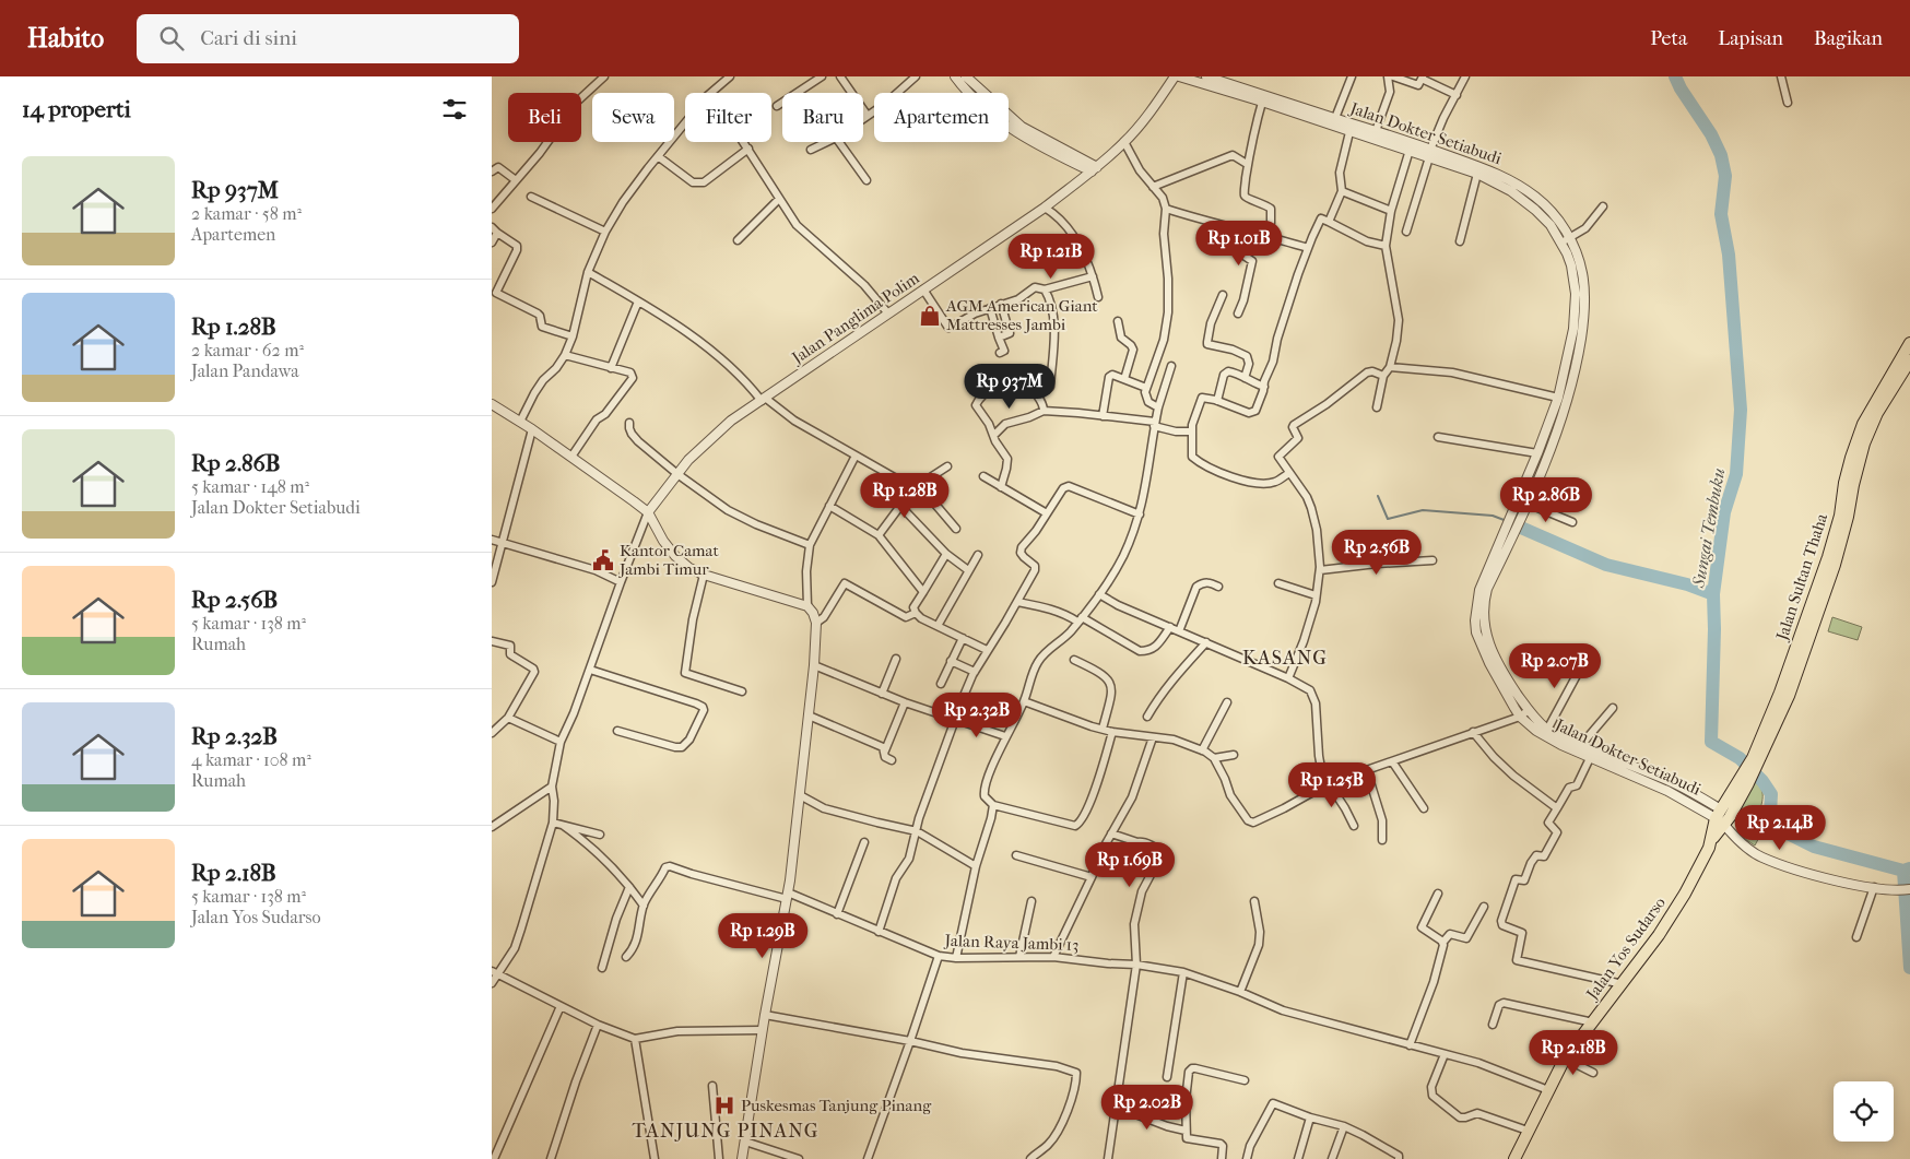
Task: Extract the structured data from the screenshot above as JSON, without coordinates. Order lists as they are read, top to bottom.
{
  "streets": {
    "highway": ["Jalan Sultan Thaha", "Jalan Yos Sudarso"],
    "street": ["Jalan Dokter Setiabudi", "Jalan Panglima Polim", "Jalan Raya Jambi 13"]
  },
  "crossings": [
    ["Jalan Dokter Setiabudi", "Jalan Sultan Thaha"],
    ["Jalan Dokter Setiabudi", "Jalan Yos Sudarso"],
    ["Jalan Sultan Thaha", "Jalan Yos Sudarso"],
    ["Jalan Raya Jambi 13", "Jalan Yos Sudarso"]
  ],
  "districts": ["KASANG", "TANJUNG PINANG"],
  "water": ["Sungai Tembuku"],
  "places": {
    "shop": ["AGM American Giant Mattresses Jambi"],
    "public building": ["Kantor Camat Jambi Timur"],
    "hospital": ["Puskesmas Tanjung Pinang"]
  },
  "page": {
    "header": "Habito",
    "search": "Cari di sini",
    "nav": ["Peta", "Lapisan", "Bagikan"],
    "heading": "14 properti",
    "chip": [
      "Beli",
      "Sewa",
      "Filter",
      "Baru",
      "Apartemen"
    ],
    "list": [
      {
        "name": "Rp 937M",
        "note": "2 kamar · 58 m² · Apartemen"
      },
      {
        "name": "Rp 1.28B",
        "note": "2 kamar · 62 m² · Jalan Pandawa"
      },
      {
        "name": "Rp 2.86B",
        "note": "5 kamar · 148 m² · Jalan Dokter Setiabudi"
      },
      {
        "name": "Rp 2.56B",
        "note": "5 kamar · 138 m² · Rumah"
      },
      {
        "name": "Rp 2.32B",
        "note": "4 kamar · 108 m² · Rumah"
      },
      {
        "name": "Rp 2.18B",
        "note": "5 kamar · 138 m² · Jalan Yos Sudarso"
      }
    ],
    "price": [
      "Rp 1.01B",
      "Rp 1.21B",
      "Rp 937M",
      "Rp 1.28B",
      "Rp 2.86B",
      "Rp 2.56B",
      "Rp 2.07B",
      "Rp 2.32B",
      "Rp 1.25B",
      "Rp 2.14B",
      "Rp 1.69B",
      "Rp 1.29B",
      "Rp 2.18B",
      "Rp 2.02B"
    ]
  }
}
